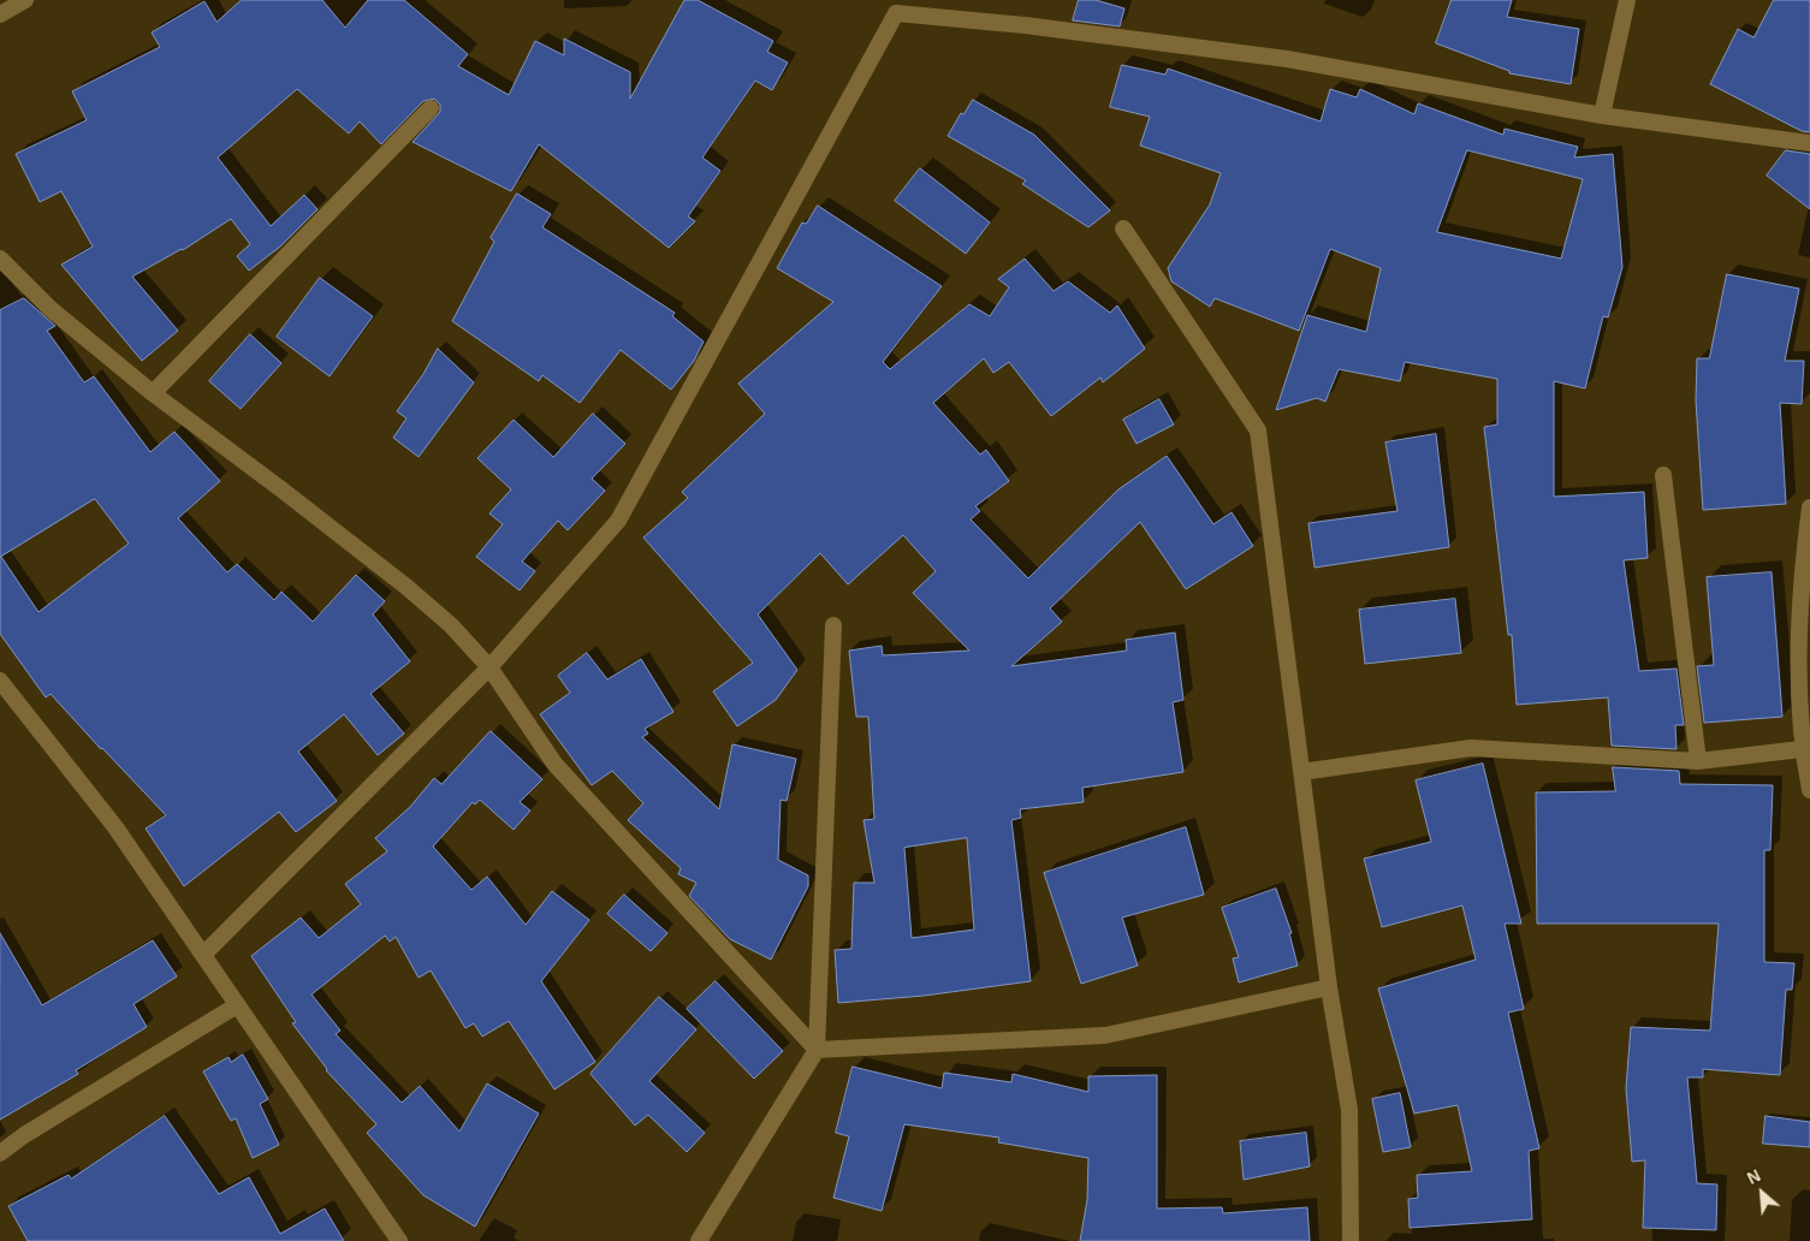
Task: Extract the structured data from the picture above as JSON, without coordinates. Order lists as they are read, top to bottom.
{
  "north": "top left"
}
